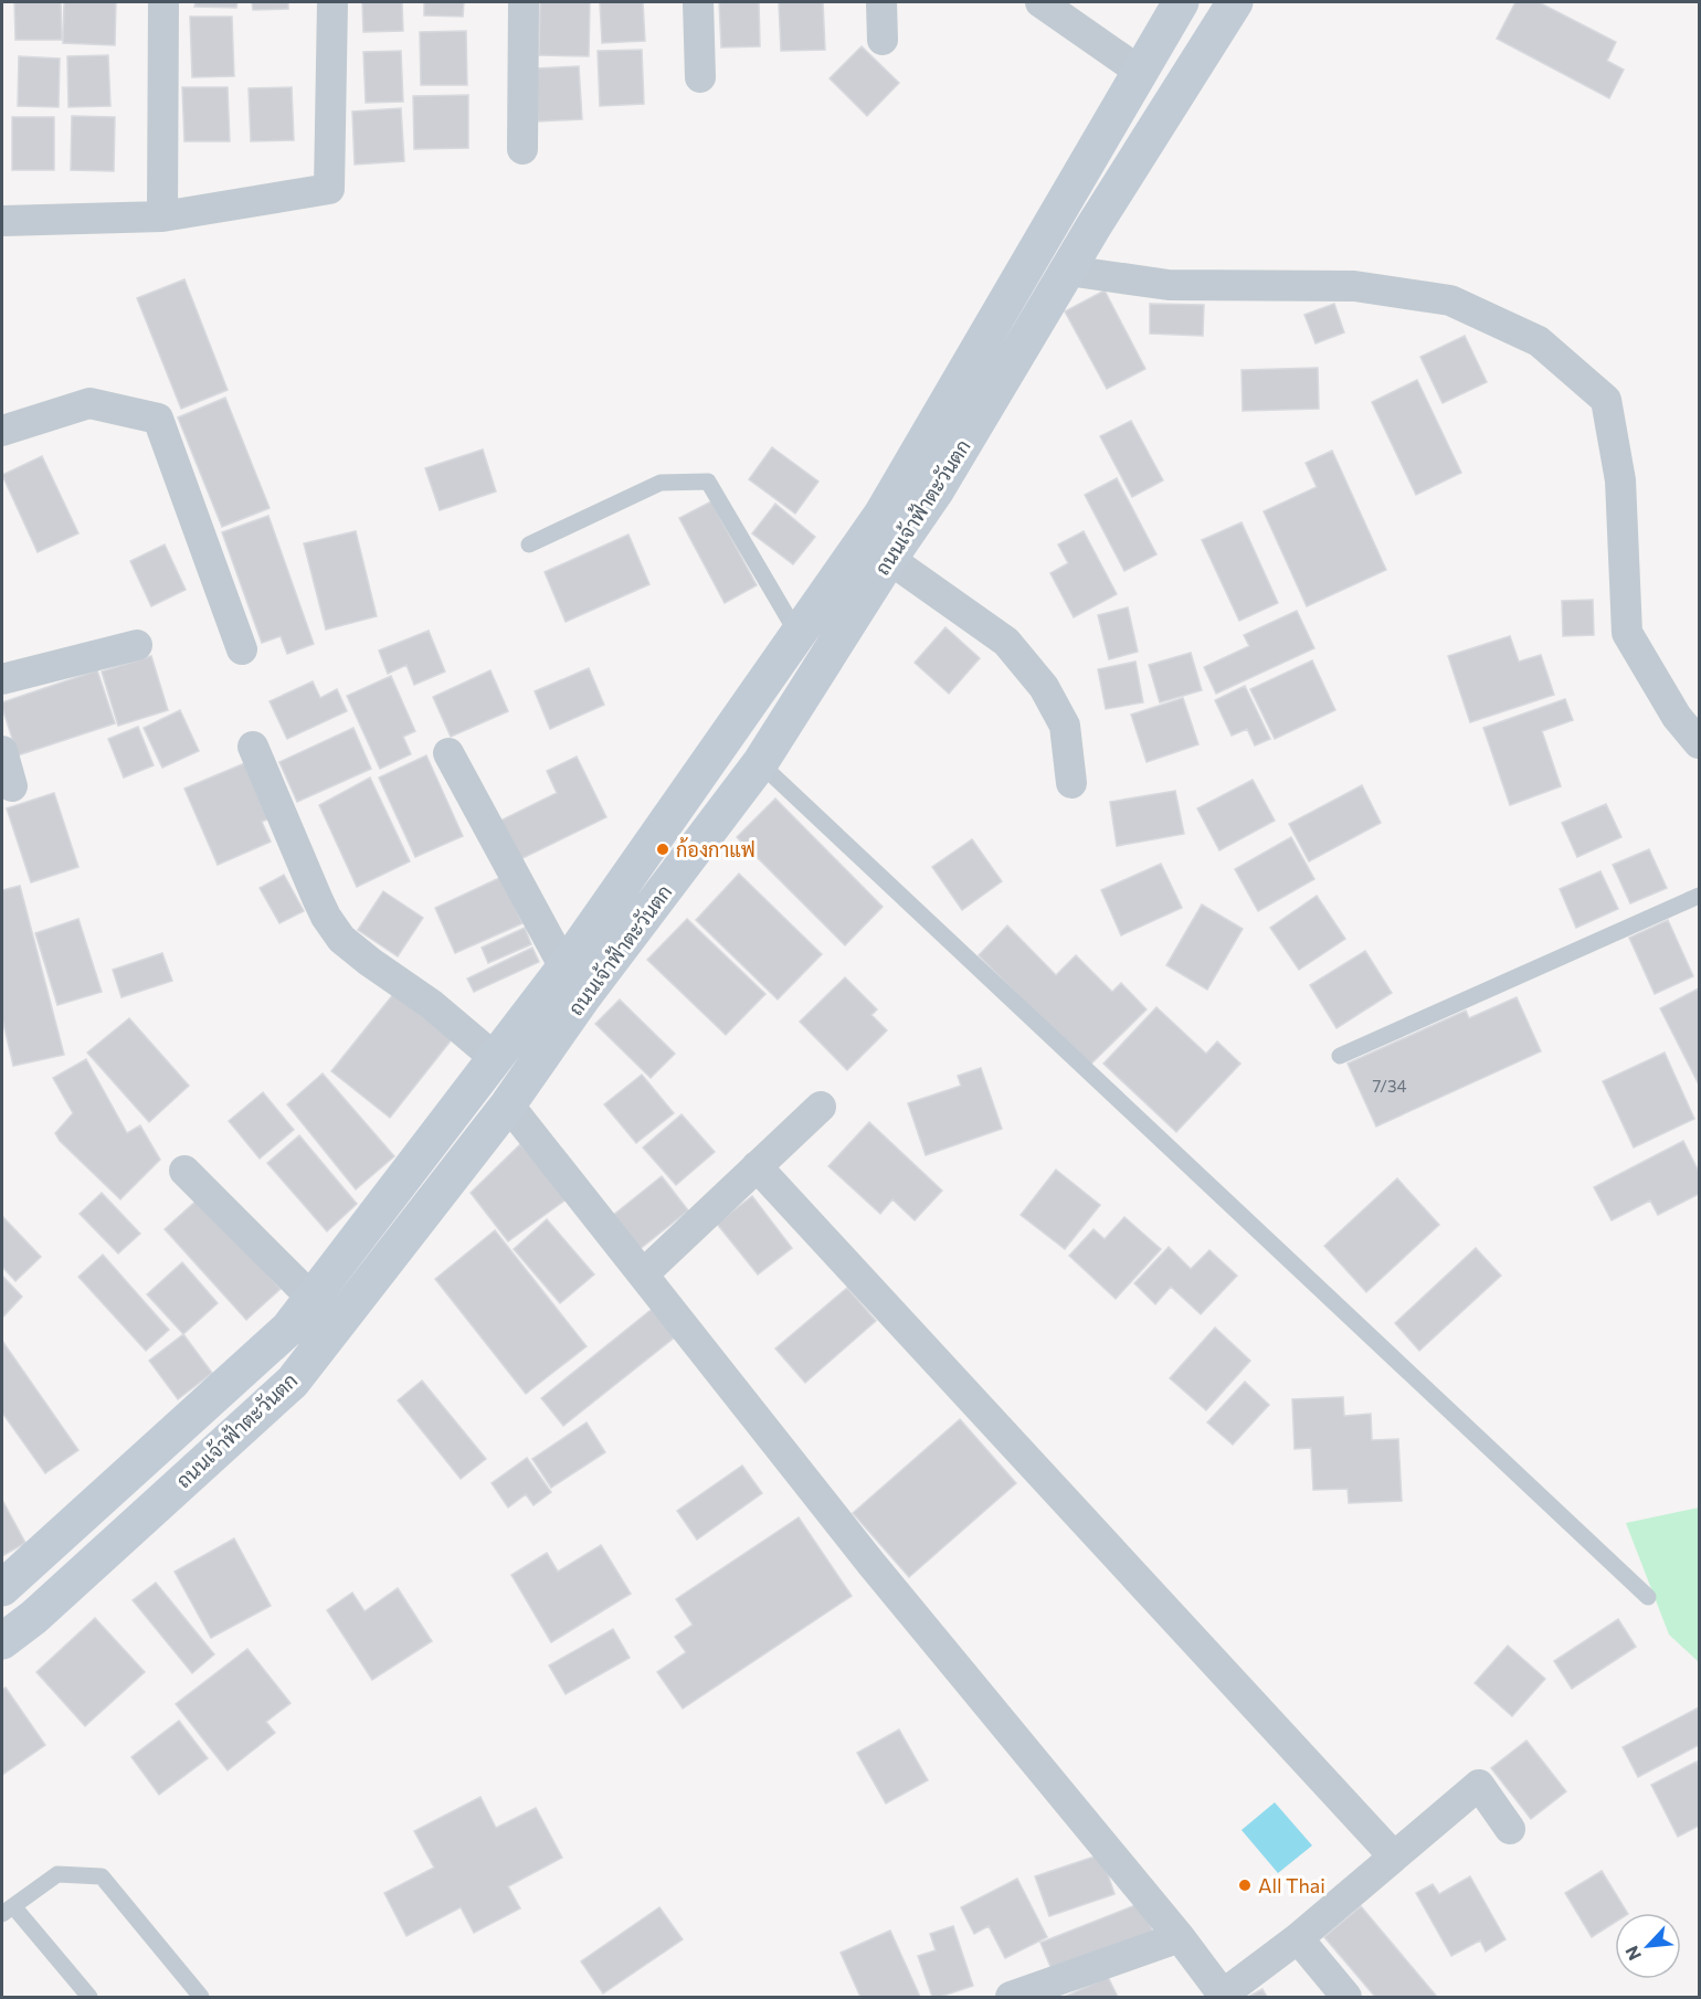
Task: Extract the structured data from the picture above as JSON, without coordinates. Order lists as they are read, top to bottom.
{
  "streets": {
    "main road": ["ถนนเจ้าฟ้าตะวันตก"]
  },
  "places": ["ก้องกาแฟ", "All Thai"],
  "house_numbers": ["7/34"],
  "north": "bottom left"
}
